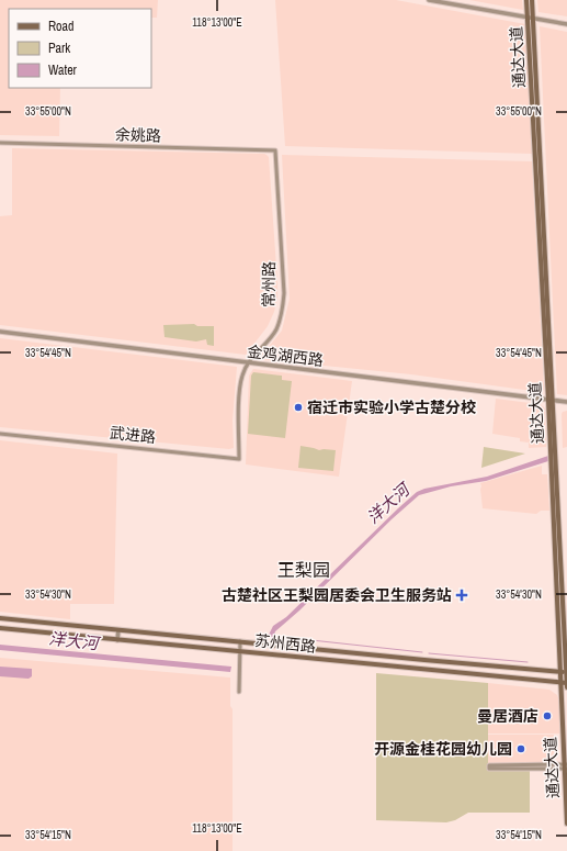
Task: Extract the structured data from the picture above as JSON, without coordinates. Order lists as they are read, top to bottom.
{
  "streets": {
    "main road": ["通达大道", "苏州西路"],
    "street": [
      "余姚路",
      "常州路",
      "金鸡湖西路",
      "武进路"
    ]
  },
  "crossings": [
    ["通达大道", "金鸡湖西路"],
    ["通达大道", "苏州西路"],
    ["余姚路", "常州路"],
    ["常州路", "金鸡湖西路"],
    ["常州路", "武进路"]
  ],
  "districts": ["王梨园"],
  "water": ["洋大河"],
  "places": {
    "other": ["宿迁市实验小学古楚分校", "曼居酒店", "开源金桂花园幼儿园"],
    "health": ["古楚社区王梨园居委会卫生服务站"]
  },
  "legend": ["Road", "Park", "Water"],
  "coordinates": [
    "118°13'00\"E",
    "33°55'00\"N",
    "33°54'45\"N",
    "33°54'30\"N",
    "33°54'15\"N"
  ]
}
